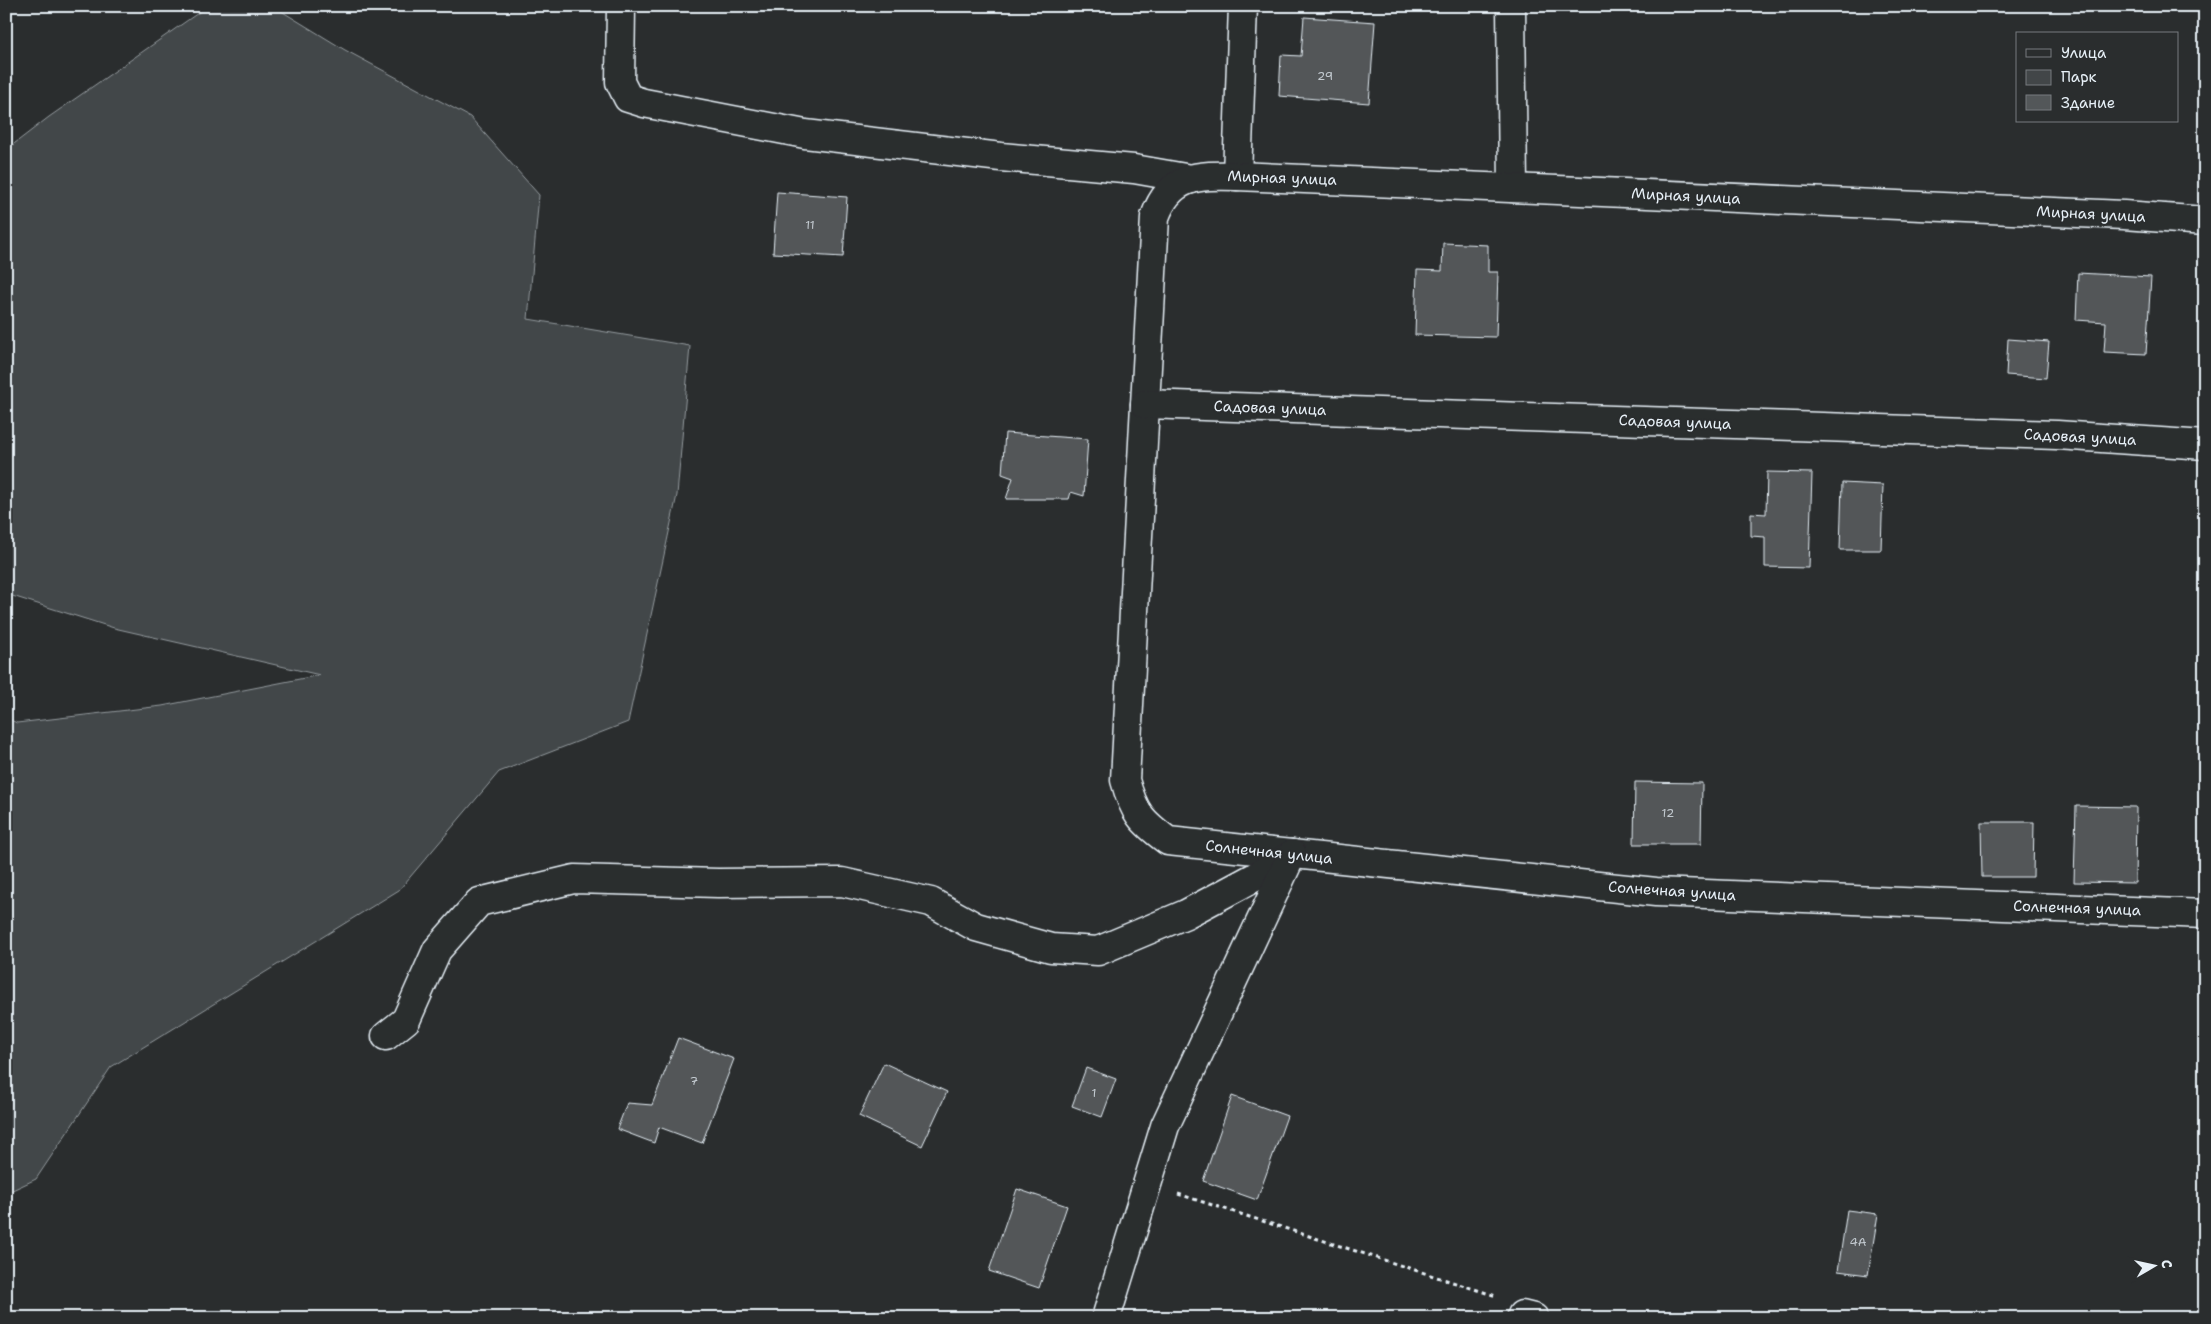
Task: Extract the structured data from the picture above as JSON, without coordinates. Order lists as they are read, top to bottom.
{
  "streets": {
    "lane": ["Мирная улица", "Садовая улица", "Солнечная улица"]
  },
  "crossings": [
    ["Мирная улица", "Солнечная улица"],
    ["Садовая улица", "Солнечная улица"]
  ],
  "house_numbers": [
    "29",
    "11",
    "12",
    "7",
    "1",
    "4А"
  ],
  "legend": ["Улица", "Парк", "Здание"],
  "north": "right"
}
